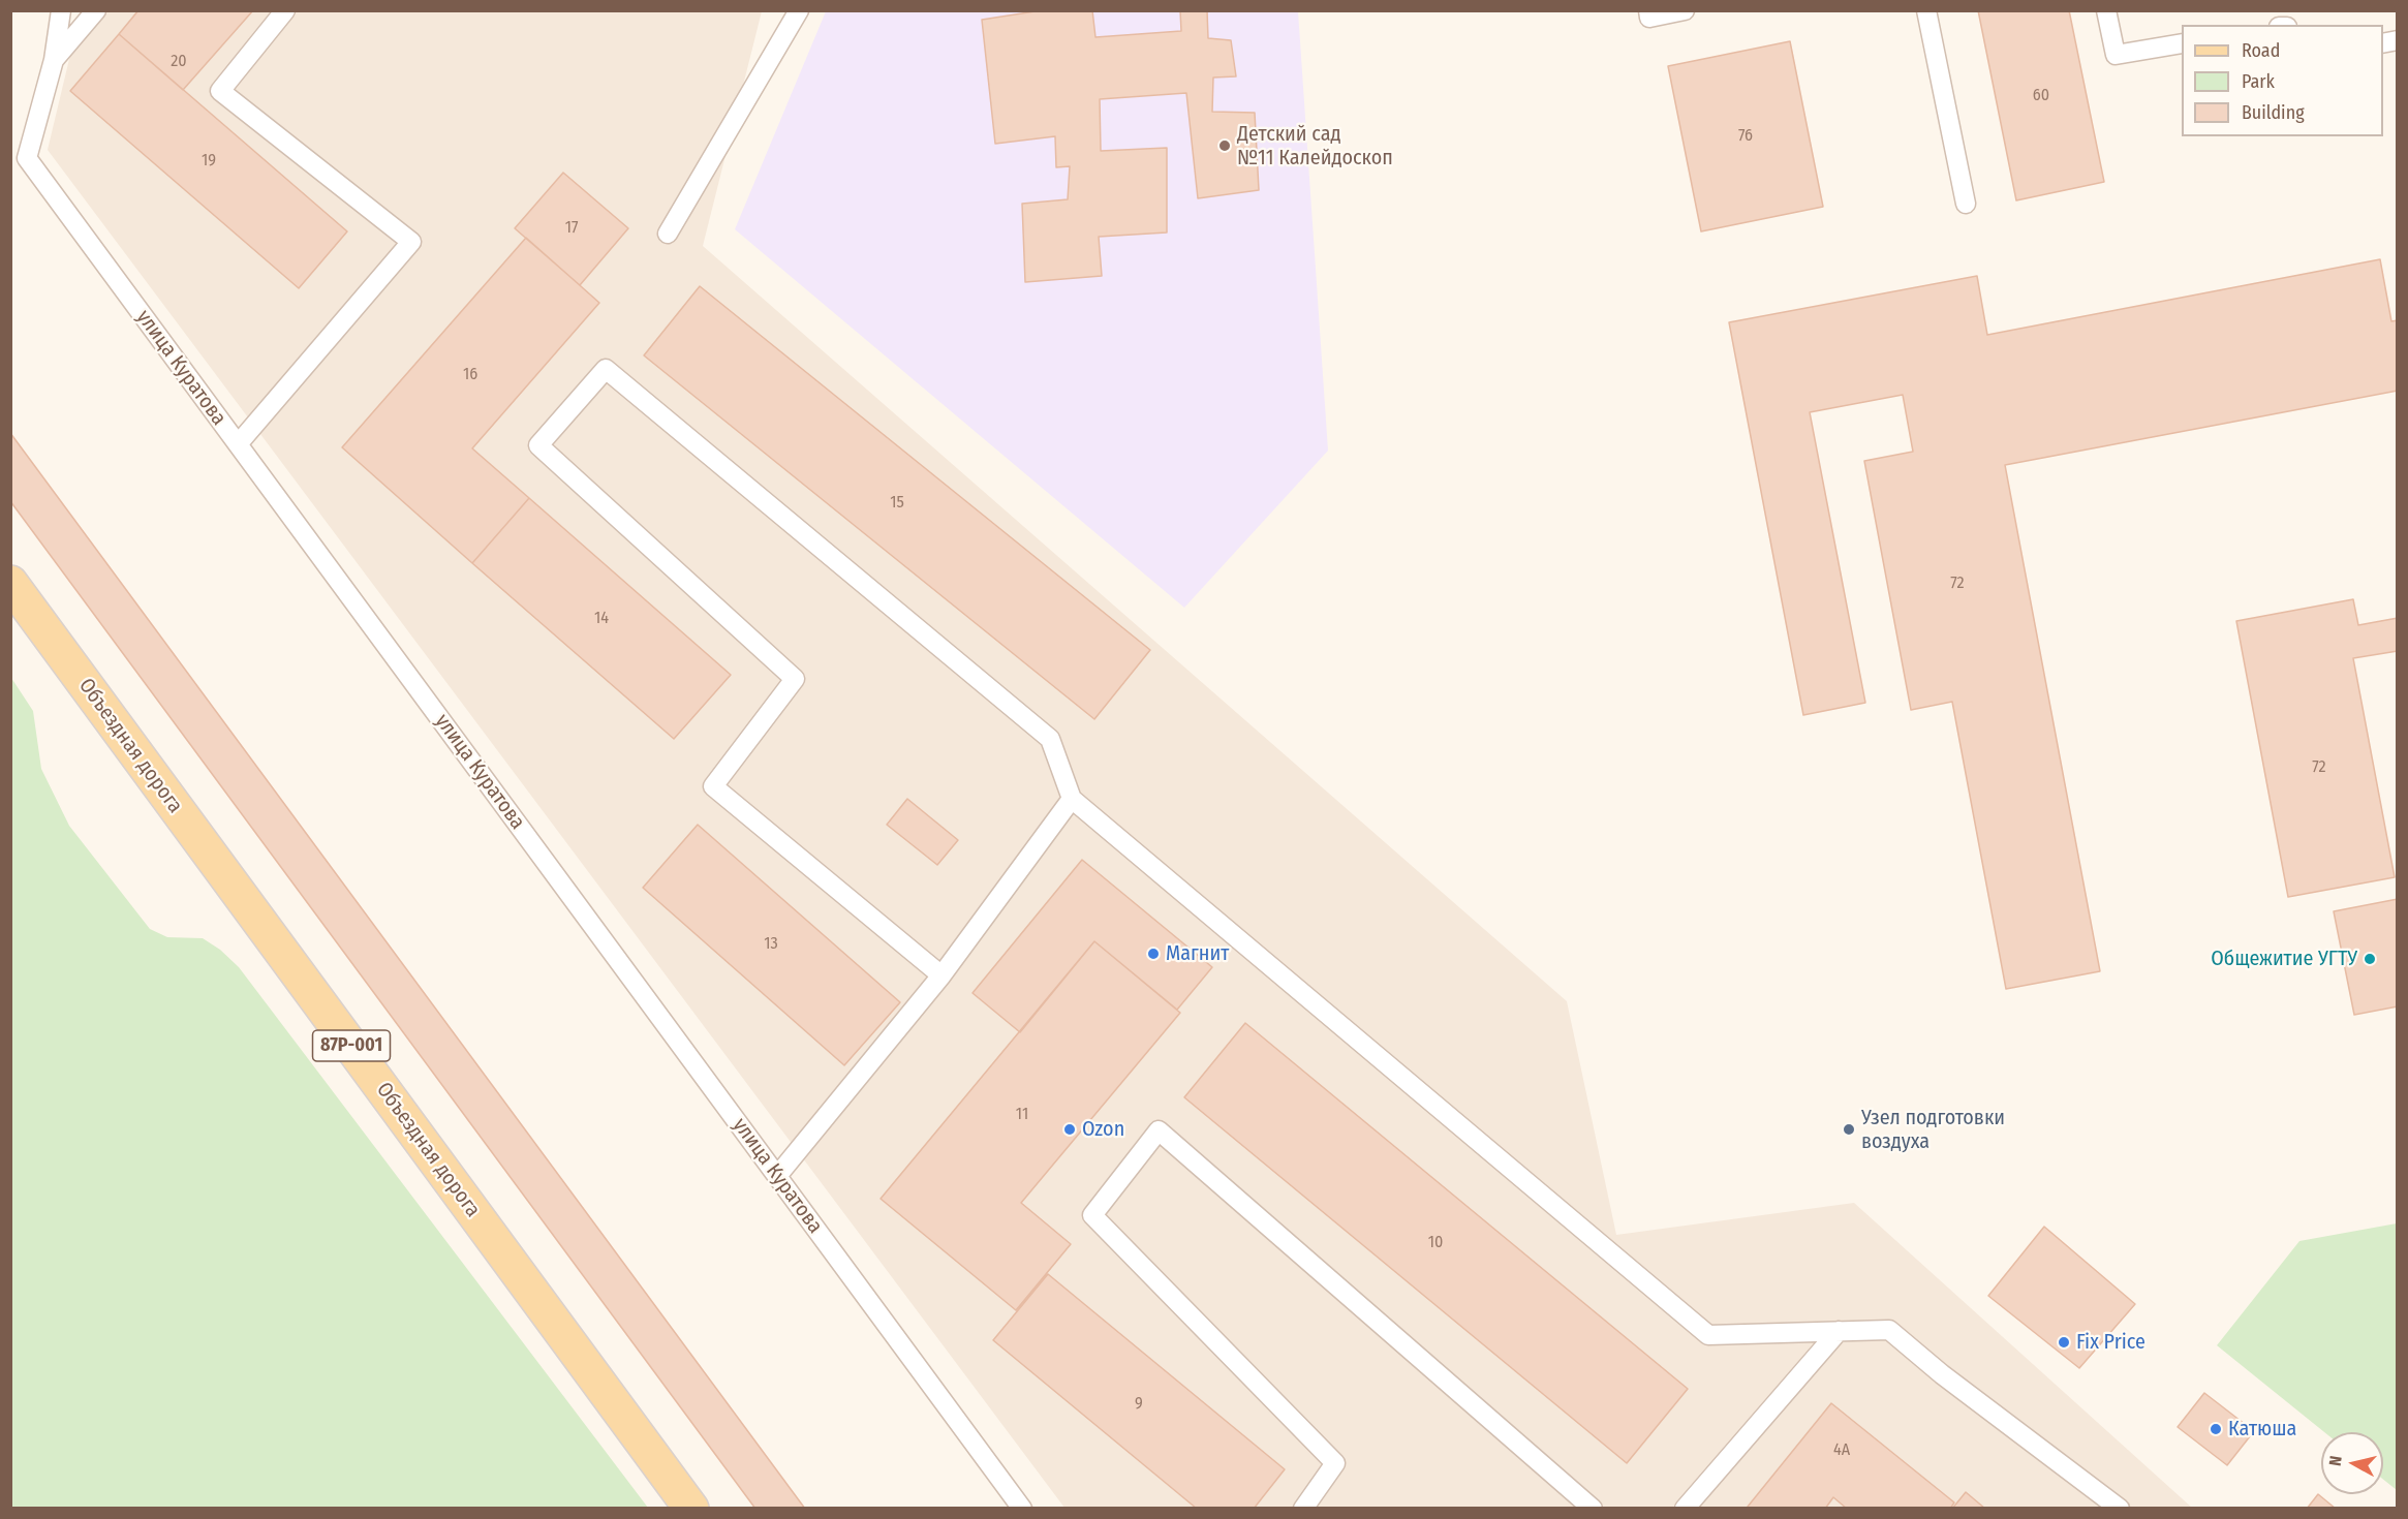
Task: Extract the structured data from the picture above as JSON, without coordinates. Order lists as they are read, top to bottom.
{
  "streets": {
    "main road": ["Объездная дорога", "87Р-001"],
    "lane": ["улица Куратова"]
  },
  "places": [
    "Детский сад №11 Калейдоскоп",
    "Магнит",
    "Общежитие УГТУ",
    "Ozon",
    "Узел подготовки воздуха",
    "Fix Price",
    "Катюша"
  ],
  "house_numbers": [
    "20",
    "60",
    "76",
    "19",
    "17",
    "16",
    "15",
    "72",
    "14",
    "72",
    "13",
    "11",
    "10",
    "9",
    "4А"
  ],
  "legend": ["Road", "Park", "Building"],
  "north": "left"
}
